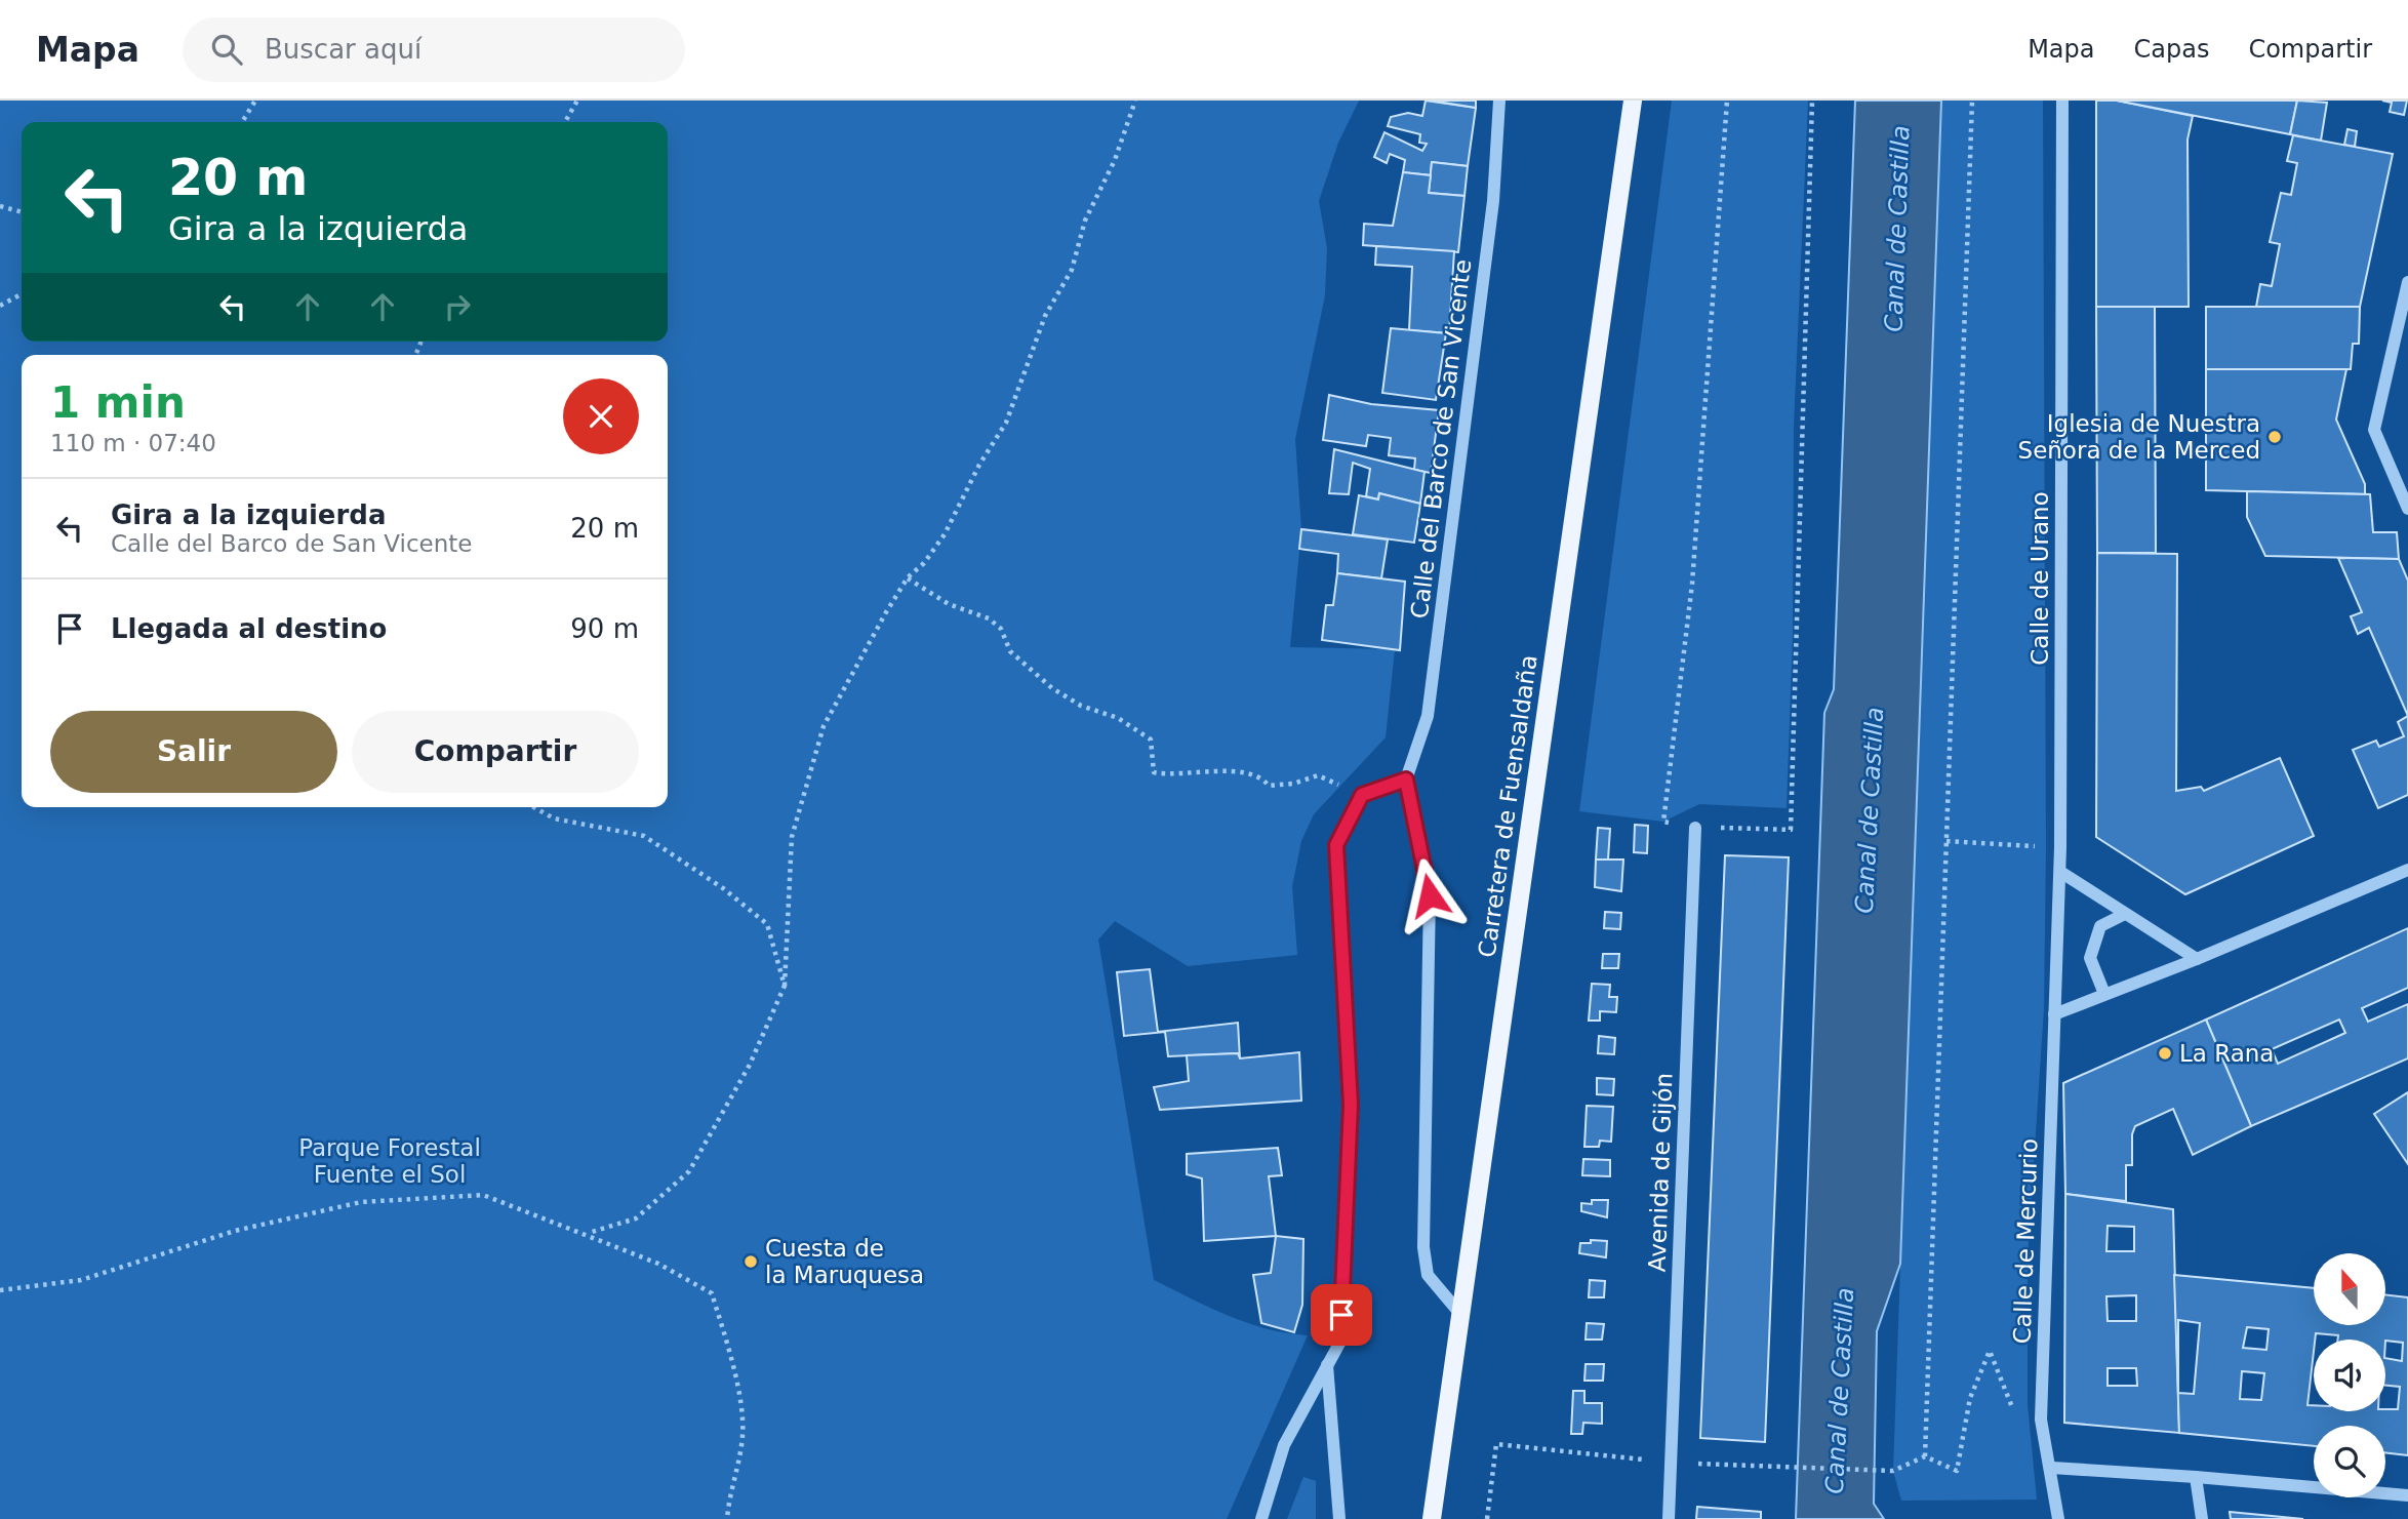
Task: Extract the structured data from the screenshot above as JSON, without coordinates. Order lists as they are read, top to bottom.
{
  "streets": {
    "main road": ["Carretera de Fuensaldaña"],
    "street": [
      "Calle del Barco de San Vicente",
      "Calle de Urano",
      "Avenida de Gijón",
      "Calle de Mercurio"
    ]
  },
  "crossings": [
    ["Calle de Urano", "Calle de Mercurio"]
  ],
  "water": ["Canal de Castilla"],
  "parks": ["Parque Forestal Fuente el Sol"],
  "places": ["Iglesia de Nuestra Señora de la Merced", "La Rana", "Cuesta de la Maruquesa"],
  "north": "top",
  "page": {
    "header": "Mapa",
    "search": "Buscar aquí",
    "nav": ["Mapa", "Capas", "Compartir"],
    "turn": ["20 m", "Gira a la izquierda"],
    "heading": ["1 min", "110 m · 07:40"],
    "list": [
      {
        "name": "Gira a la izquierda",
        "note": "Calle del Barco de San Vicente",
        "value": "20 m"
      },
      {
        "name": "Llegada al destino",
        "value": "90 m"
      }
    ],
    "buttons": ["Salir", "Compartir"]
  }
}
